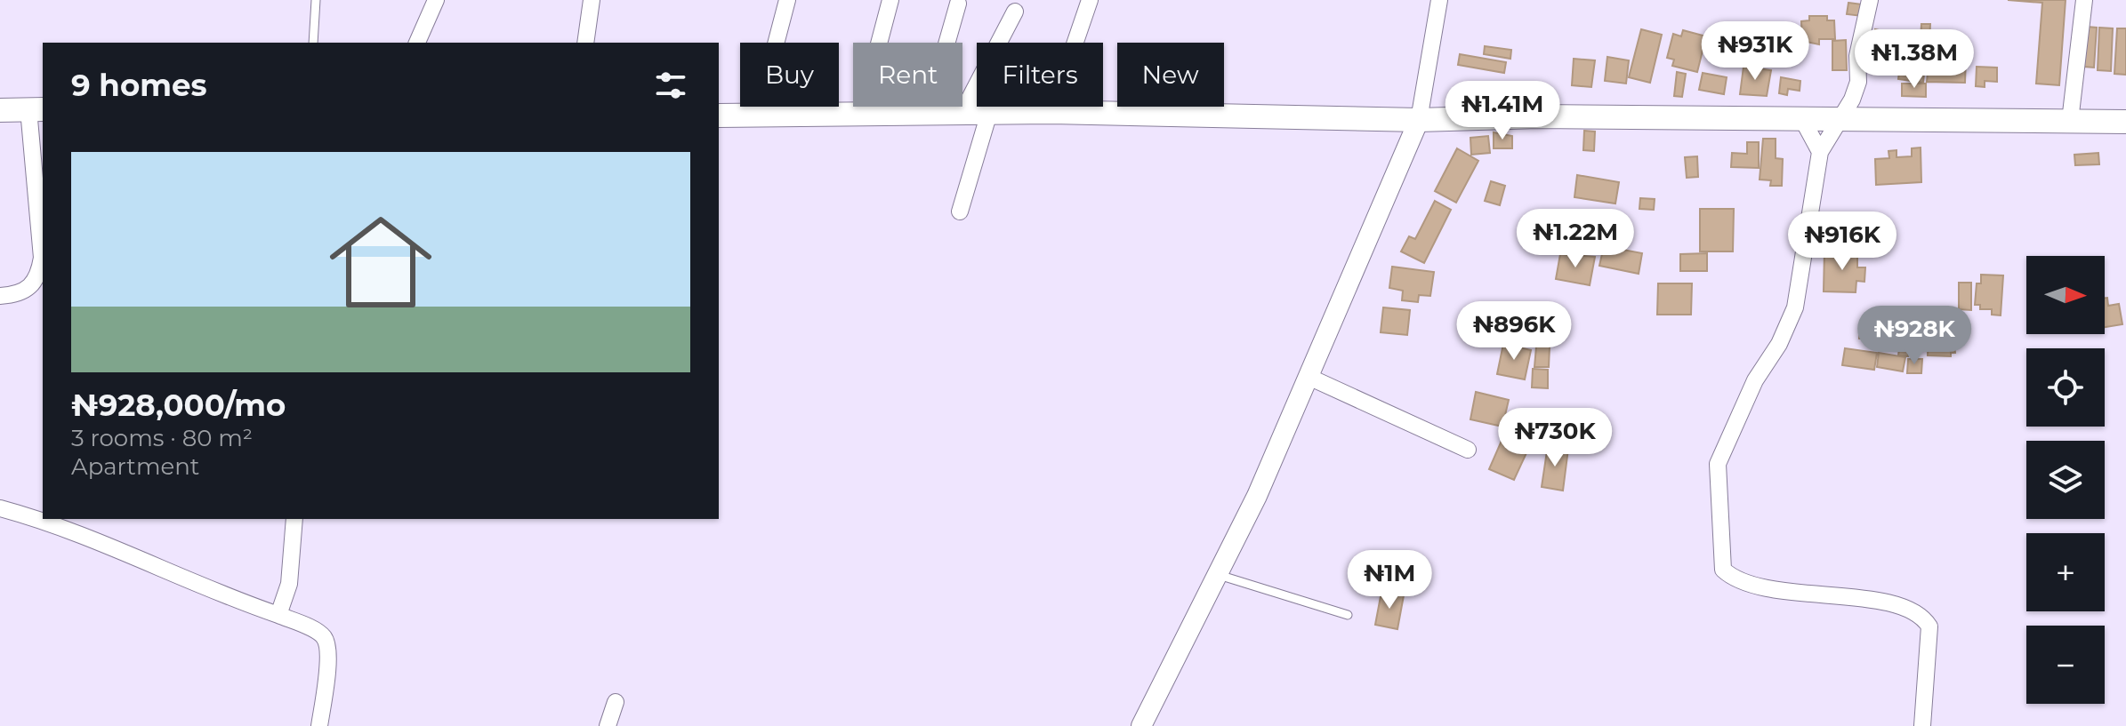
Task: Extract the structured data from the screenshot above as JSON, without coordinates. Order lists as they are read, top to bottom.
{
  "north": "right",
  "page": {
    "price": [
      "₦931K",
      "₦1.38M",
      "₦1.41M",
      "₦1.22M",
      "₦916K",
      "₦896K",
      "₦928K",
      "₦730K",
      "₦1M"
    ],
    "chip": [
      "Buy",
      "Rent",
      "Filters",
      "New"
    ],
    "heading": "9 homes",
    "list": [
      {
        "name": "₦928,000/mo",
        "note": "3 rooms · 80 m² · Apartment"
      }
    ],
    "map_buttons": ["+", "−"]
  }
}
